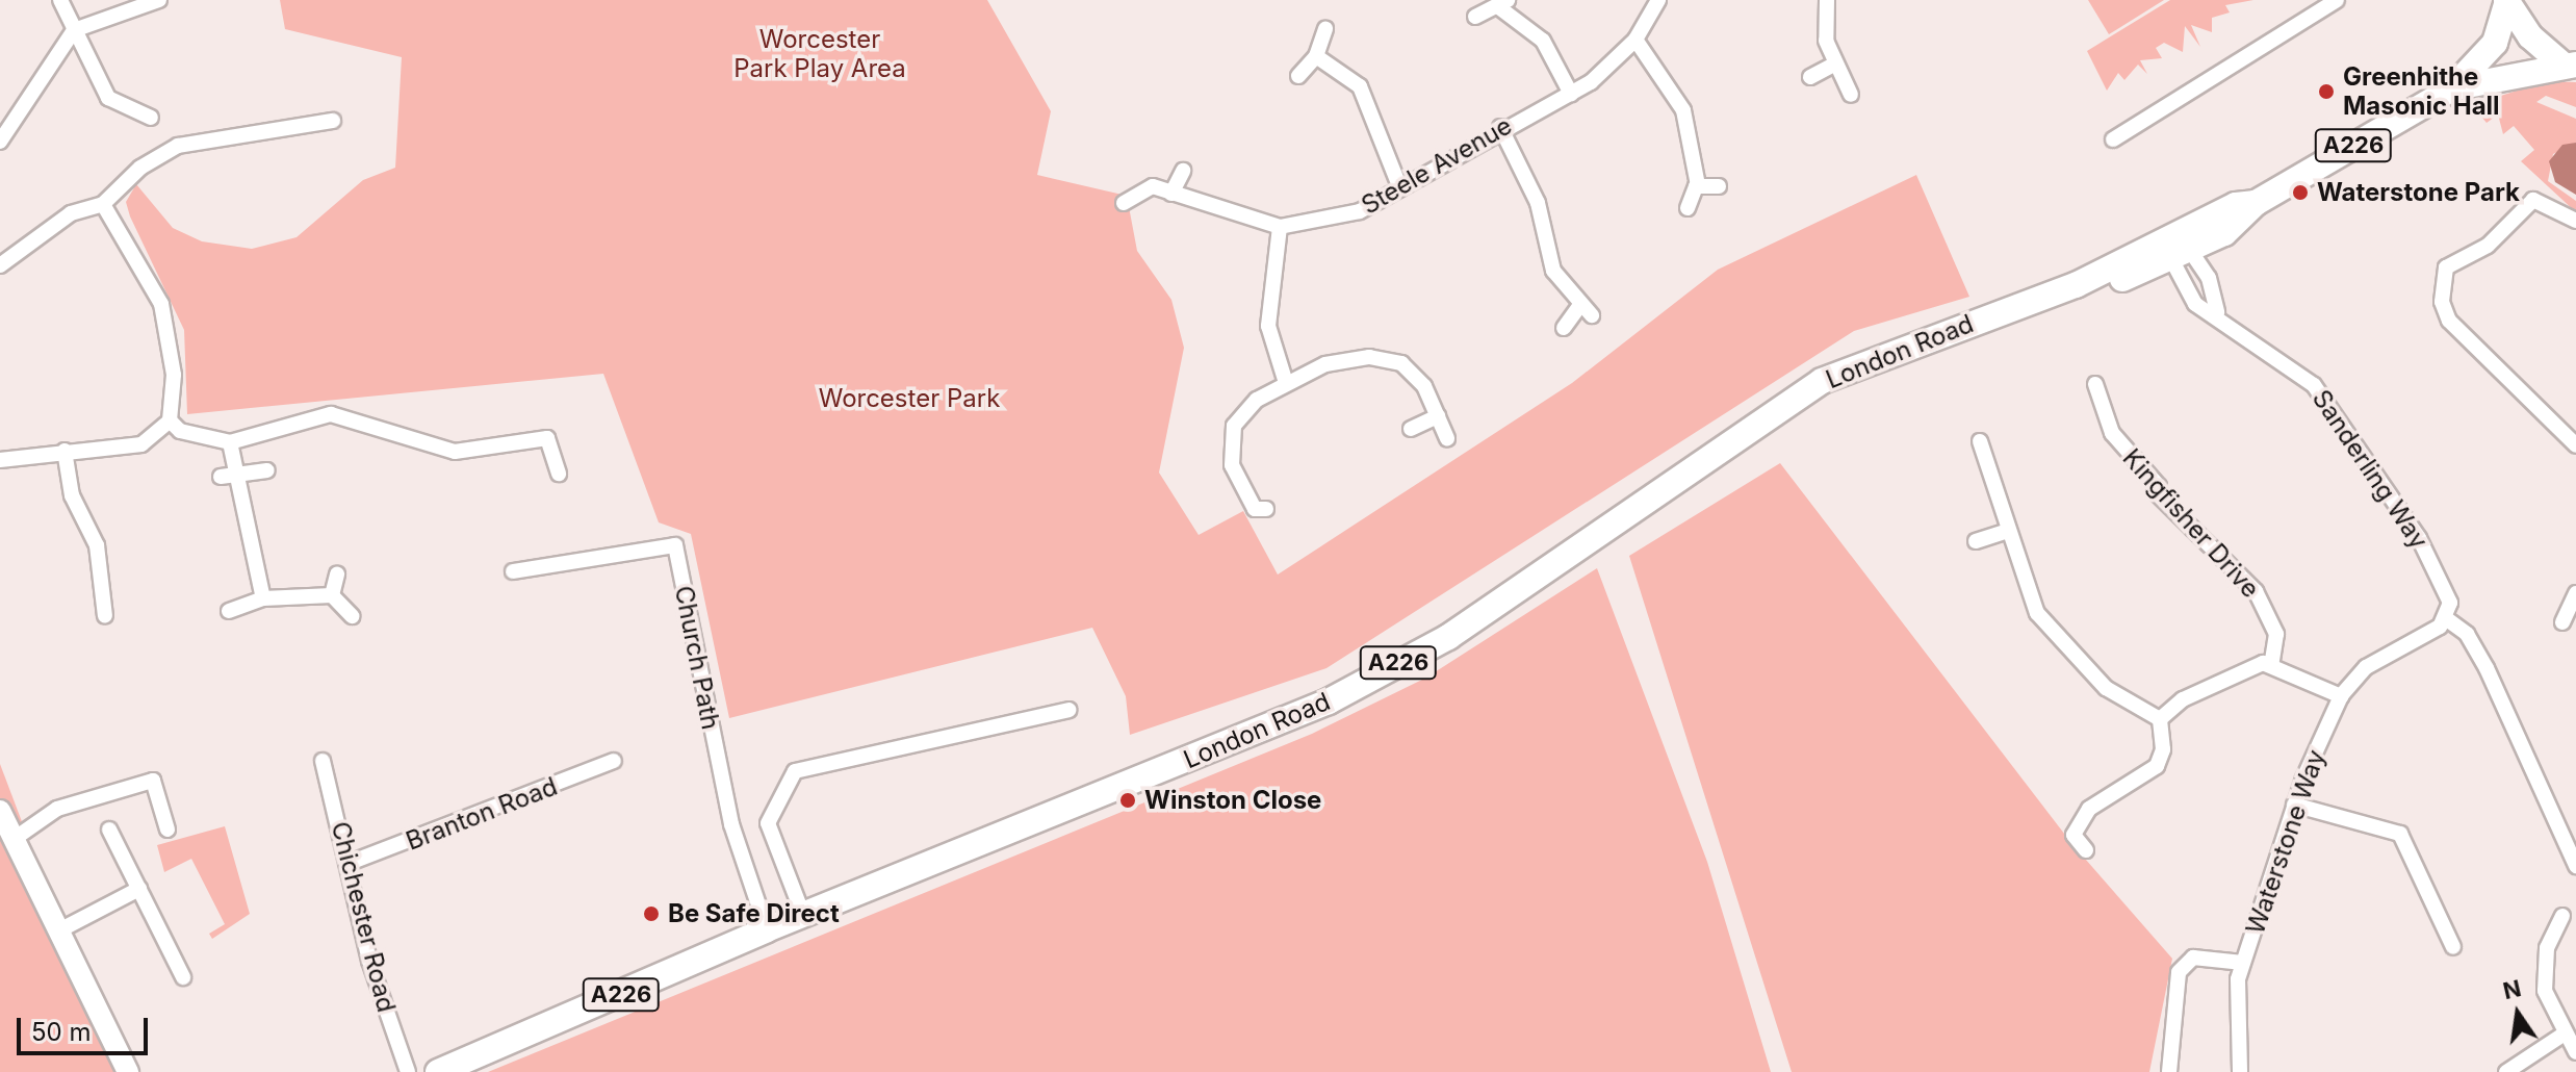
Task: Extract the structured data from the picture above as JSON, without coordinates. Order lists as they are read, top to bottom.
{
  "streets": {
    "main road": ["A226", "London Road"],
    "street": [
      "Steele Avenue",
      "Sanderling Way",
      "Kingfisher Drive",
      "Church Path",
      "Branton Road",
      "Waterstone Way",
      "Chichester Road"
    ]
  },
  "crossings": [
    ["London Road", "Sanderling Way"],
    ["London Road", "Church Path"],
    ["Sanderling Way", "Waterstone Way"],
    ["Branton Road", "Chichester Road"]
  ],
  "parks": ["Worcester Park Play Area", "Worcester Park"],
  "places": [
    "Greenhithe Masonic Hall",
    "Waterstone Park",
    "Winston Close",
    "Be Safe Direct"
  ],
  "scale_bar": "50 m",
  "north": "top"
}
